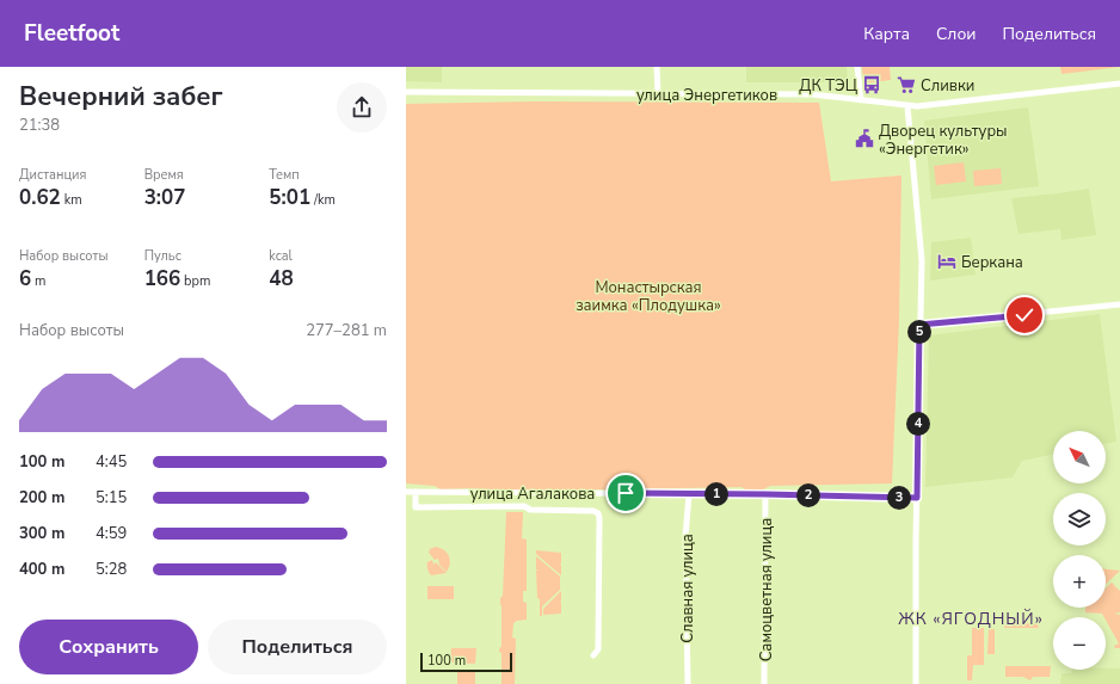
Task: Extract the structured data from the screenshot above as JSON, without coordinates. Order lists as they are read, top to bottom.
{
  "streets": {
    "street": [
      "улица Энергетиков",
      "улица Агалакова",
      "Славная улица",
      "Самоцветная улица"
    ]
  },
  "crossings": [
    ["улица Агалакова", "Славная улица"],
    ["улица Агалакова", "Самоцветная улица"]
  ],
  "districts": ["ЖК «ЯГОДНЫЙ»"],
  "parks": ["Монастырская заимка «Плодушка»"],
  "places": {
    "bus stop": ["ДК ТЭЦ"],
    "supermarket": ["Сливки"],
    "public building": ["Дворец культуры «Энергетик»"],
    "hotel": ["Беркана"]
  },
  "scale_bar": "100 m",
  "north": "top left",
  "page": {
    "header": "Fleetfoot",
    "nav": ["Карта", "Слои", "Поделиться"],
    "heading": ["Вечерний забег", "21:38"],
    "stats": [
      ["Дистанция", "0.62 km"],
      ["Время", "3:07"],
      ["Темп", "5:01 /km"],
      ["Набор высоты", "6 m"],
      ["Пульс", "166 bpm"],
      ["kcal", "48"]
    ],
    "chart": ["Набор высоты", "277–281 m"],
    "pins": [
      "5",
      "4",
      "1",
      "2",
      "3"
    ],
    "map_buttons": ["+", "−"],
    "list": [
      {
        "name": "100 m",
        "note": "4:45"
      },
      {
        "name": "200 m",
        "note": "5:15"
      },
      {
        "name": "300 m",
        "note": "4:59"
      },
      {
        "name": "400 m",
        "note": "5:28"
      }
    ],
    "buttons": ["Сохранить", "Поделиться"],
    "scale": "100 m"
  }
}
